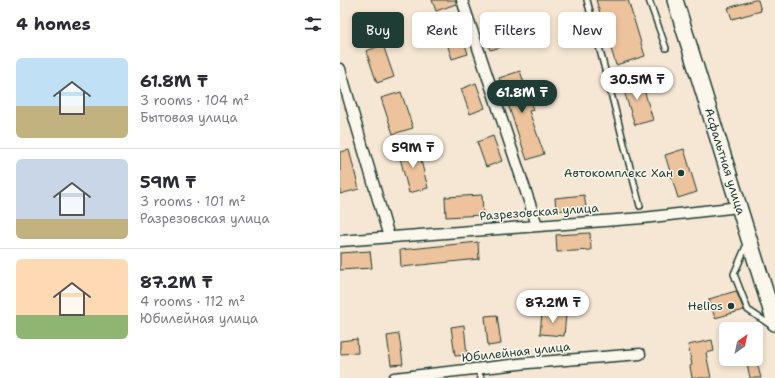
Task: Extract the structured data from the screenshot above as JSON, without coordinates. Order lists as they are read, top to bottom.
{
  "streets": {
    "main road": ["Асфальтная улица"],
    "street": ["Разрезовская улица", "Юбилейная улица"]
  },
  "crossings": [
    ["Асфальтная улица", "Разрезовская улица"]
  ],
  "places": ["Автокомплекс Хан", "Helios"],
  "north": "top right",
  "page": {
    "heading": "4 homes",
    "chip": [
      "Buy",
      "Rent",
      "Filters",
      "New"
    ],
    "list": [
      {
        "name": "61.8M ₸",
        "note": "3 rooms · 104 m² · Бытовая улица"
      },
      {
        "name": "59M ₸",
        "note": "3 rooms · 101 m² · Разрезовская улица"
      },
      {
        "name": "87.2M ₸",
        "note": "4 rooms · 112 m² · Юбилейная улица"
      }
    ],
    "price": [
      "30.5M ₸",
      "61.8M ₸",
      "59M ₸",
      "87.2M ₸"
    ]
  }
}
